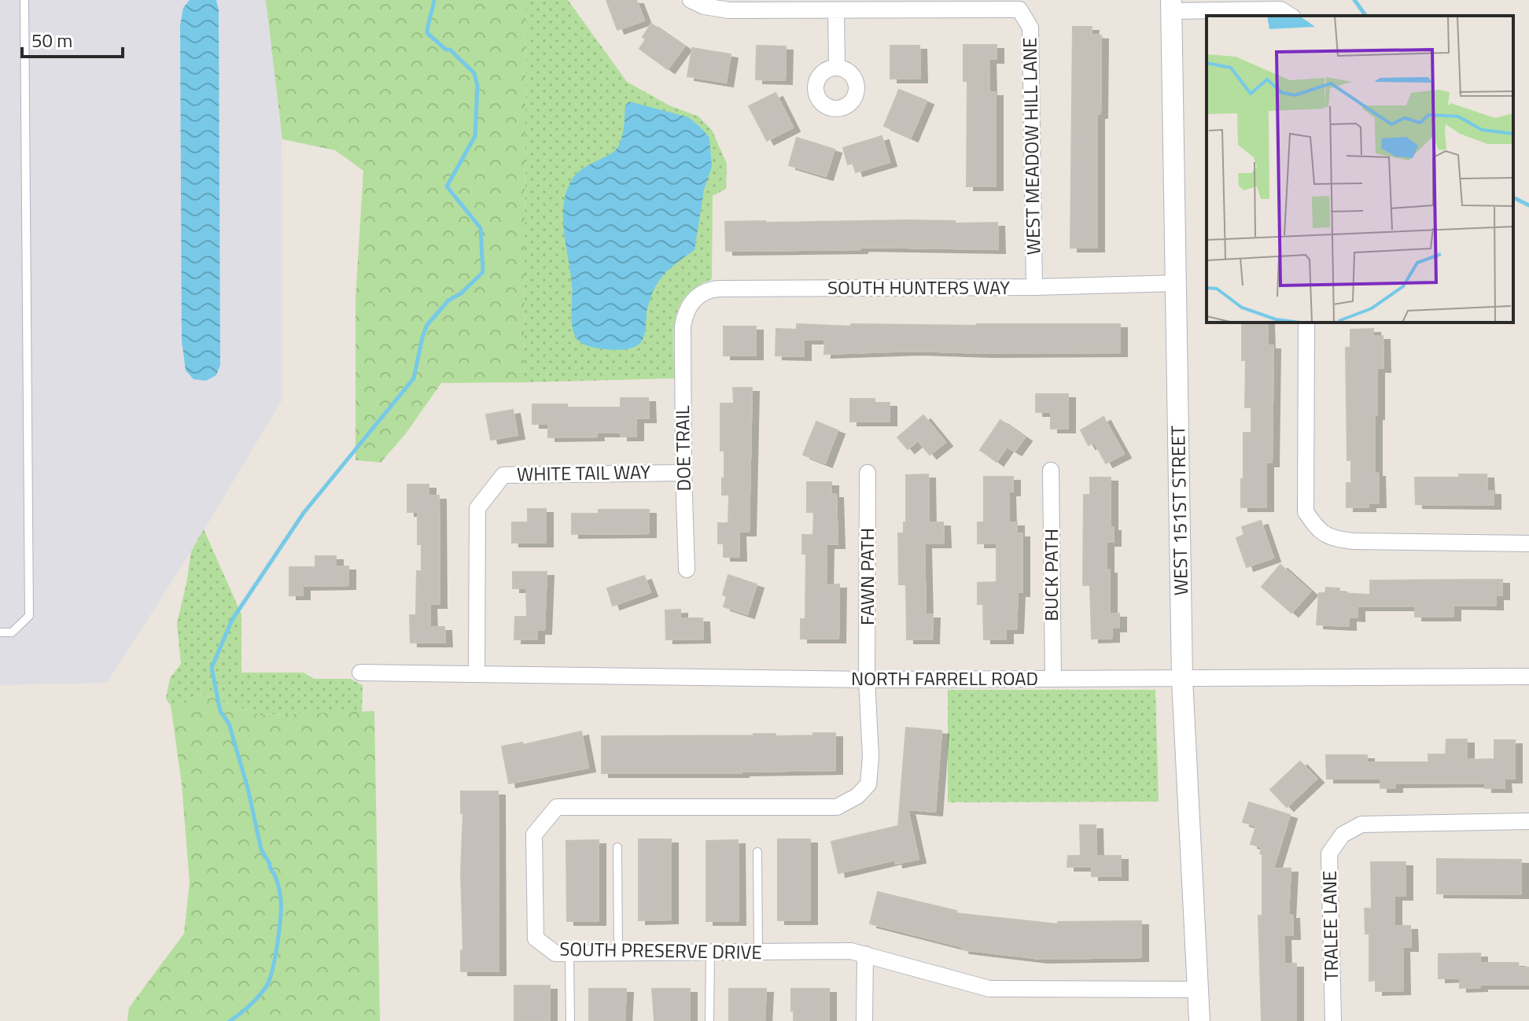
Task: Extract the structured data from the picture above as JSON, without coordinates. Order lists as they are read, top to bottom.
{
  "streets": {
    "street": [
      "WEST MEADOW HILL LANE",
      "SOUTH HUNTERS WAY",
      "DOE TRAIL",
      "WHITE TAIL WAY",
      "WEST 151ST STREET",
      "BUCK PATH",
      "FAWN PATH",
      "NORTH FARRELL ROAD",
      "TRALEE LANE",
      "SOUTH PRESERVE DRIVE"
    ]
  },
  "crossings": [
    ["WEST MEADOW HILL LANE", "SOUTH HUNTERS WAY"],
    ["SOUTH HUNTERS WAY", "DOE TRAIL"],
    ["SOUTH HUNTERS WAY", "WEST 151ST STREET"],
    ["DOE TRAIL", "WHITE TAIL WAY"],
    ["WHITE TAIL WAY", "NORTH FARRELL ROAD"],
    ["WEST 151ST STREET", "NORTH FARRELL ROAD"],
    ["WEST 151ST STREET", "SOUTH PRESERVE DRIVE"],
    ["BUCK PATH", "NORTH FARRELL ROAD"],
    ["FAWN PATH", "NORTH FARRELL ROAD"],
    ["FAWN PATH", "SOUTH PRESERVE DRIVE"],
    ["NORTH FARRELL ROAD", "SOUTH PRESERVE DRIVE"]
  ],
  "scale_bar": "50 m"
}
